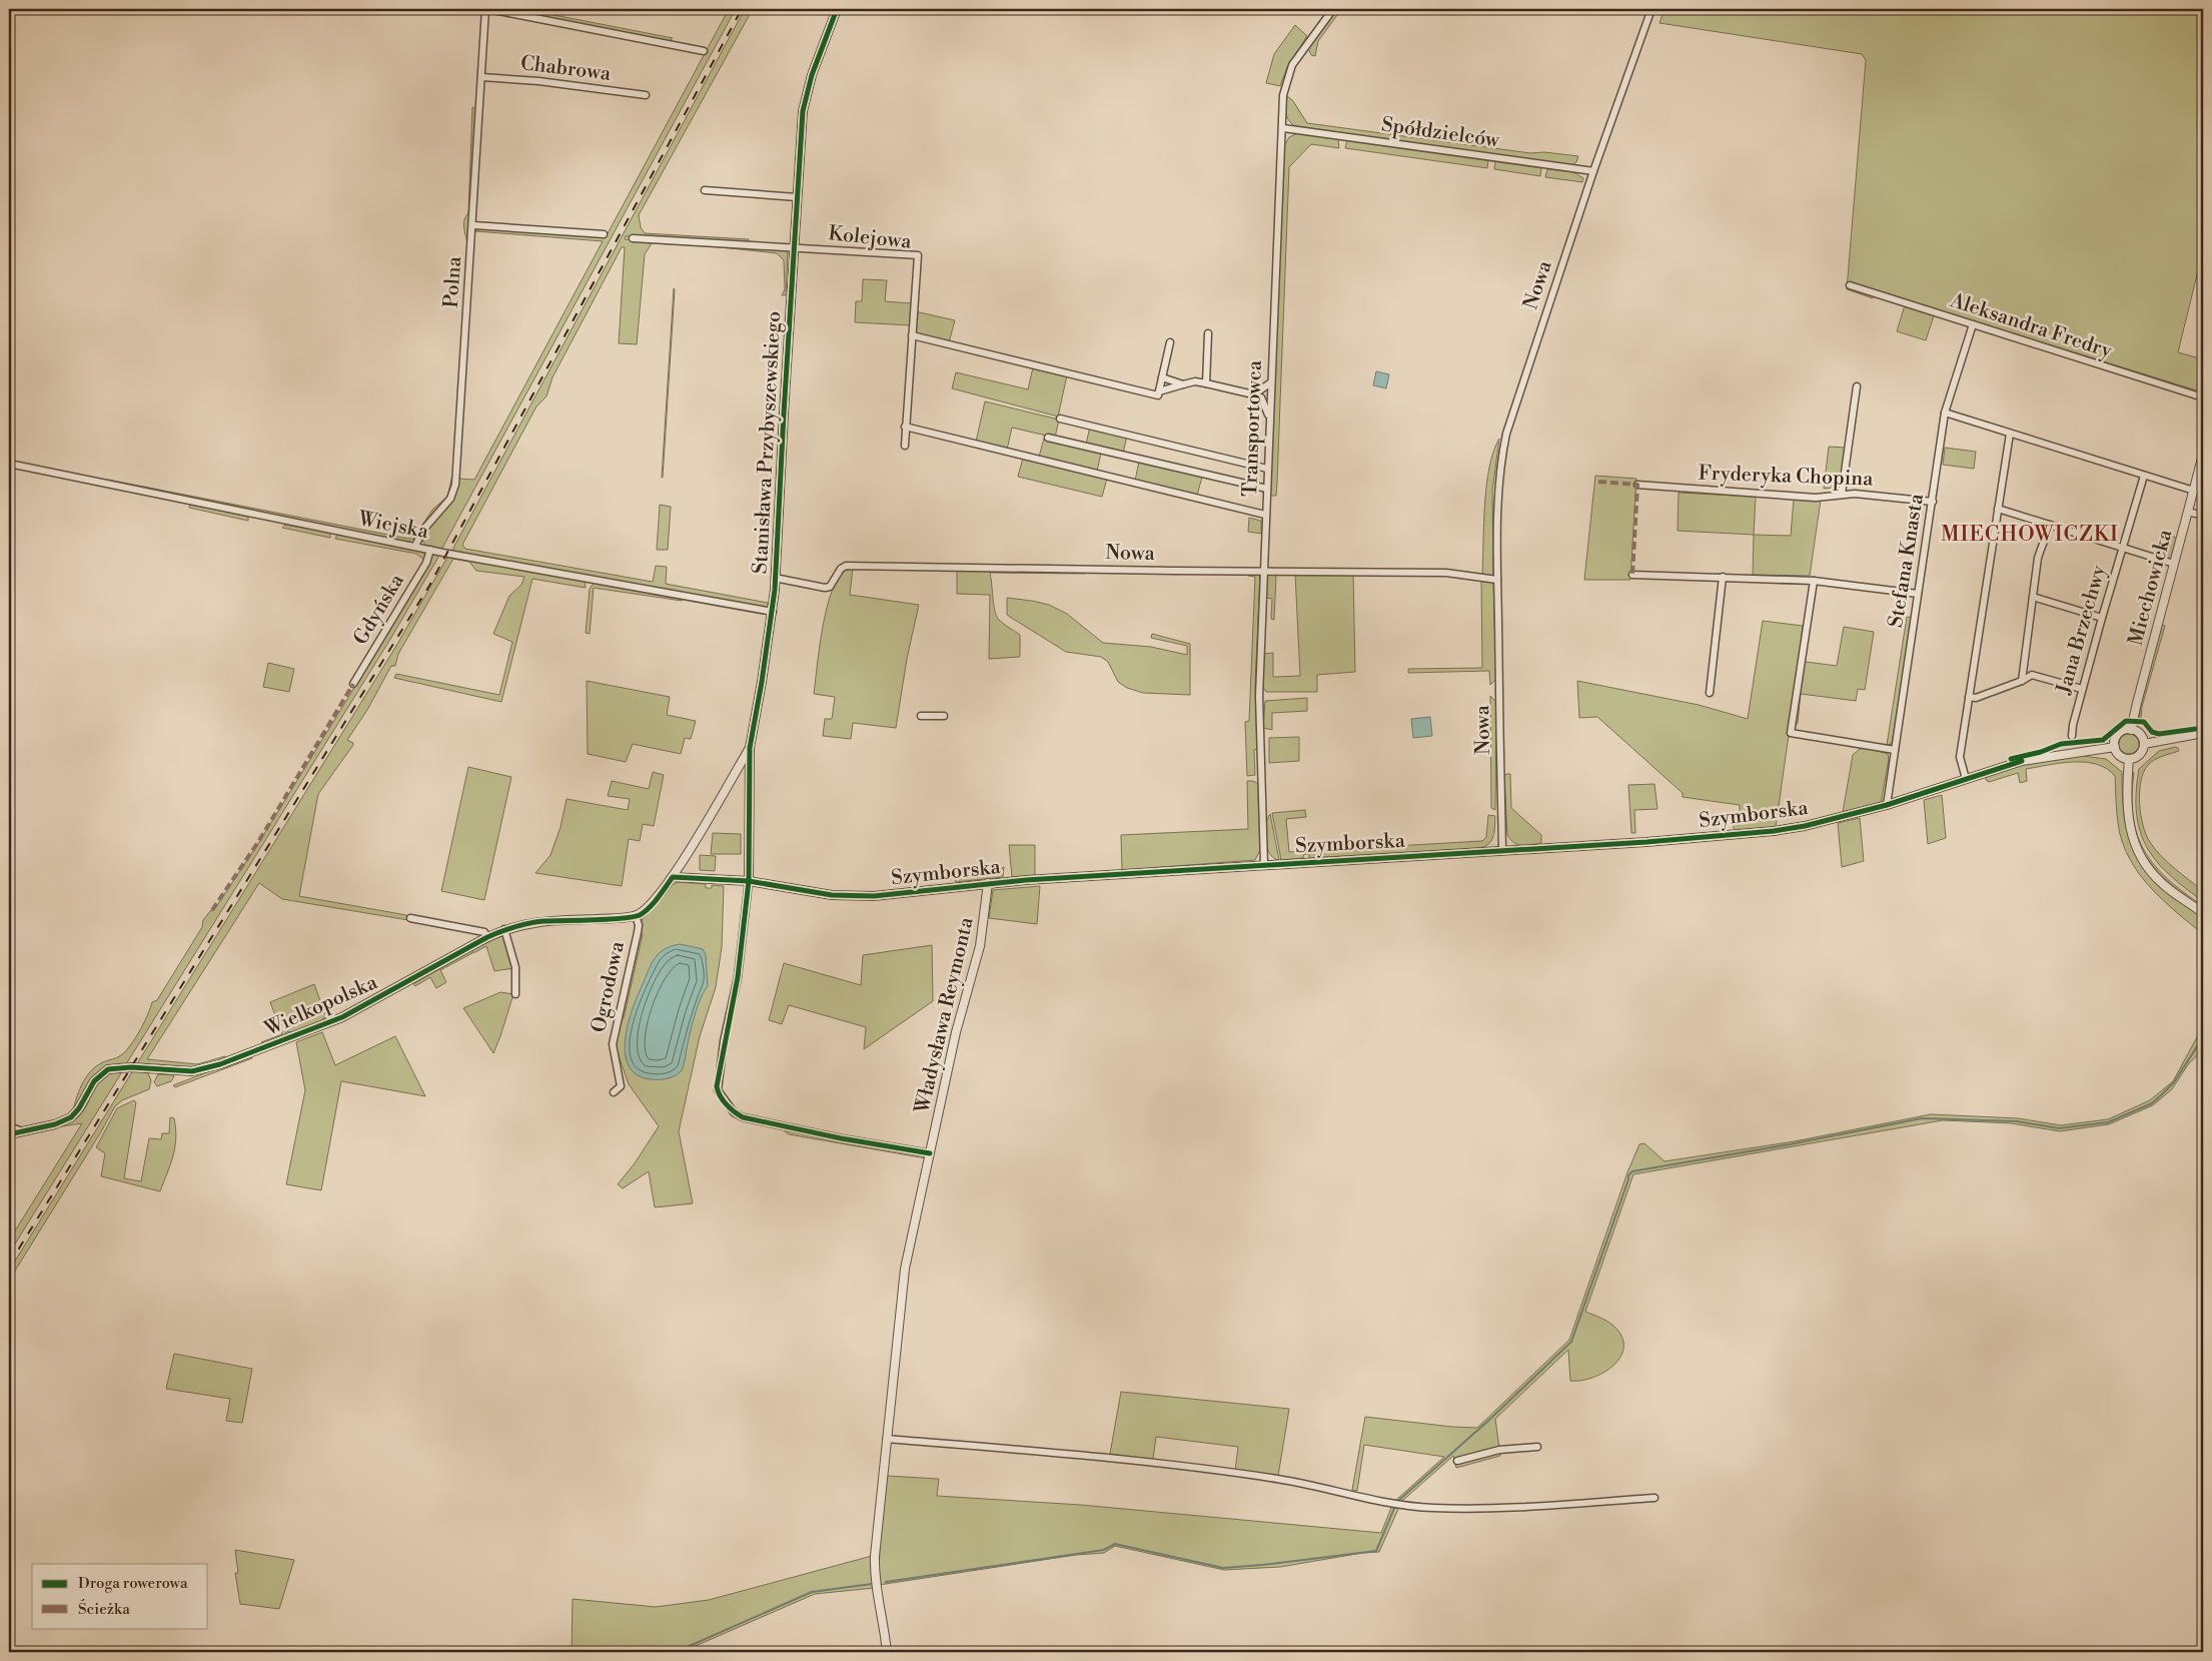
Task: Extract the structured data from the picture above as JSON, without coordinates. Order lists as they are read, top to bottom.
{
  "streets": {
    "street": [
      "Chabrowa",
      "Spółdzielców",
      "Kolejowa",
      "Polna",
      "Nowa",
      "Aleksandra Fredry",
      "Transportowca",
      "Stanisława Przybyszewskiego",
      "Fryderyka Chopina",
      "Wiejska",
      "Stefana Knasta",
      "Miechowicka",
      "Gdyńska",
      "Jana Brzechwy",
      "Szymborska",
      "Ogrodowa",
      "Wielkopolska",
      "Władysława Reymonta"
    ]
  },
  "crossings": [
    ["Chabrowa", "Polna"],
    ["Spółdzielców", "Nowa"],
    ["Spółdzielców", "Transportowca"],
    ["Kolejowa", "Stanisława Przybyszewskiego"],
    ["Polna", "Wiejska"],
    ["Nowa", "Transportowca"],
    ["Nowa", "Stanisława Przybyszewskiego"],
    ["Nowa", "Szymborska"],
    ["Aleksandra Fredry", "Stefana Knasta"],
    ["Transportowca", "Szymborska"],
    ["Stanisława Przybyszewskiego", "Wiejska"],
    ["Stanisława Przybyszewskiego", "Szymborska"],
    ["Fryderyka Chopina", "Stefana Knasta"],
    ["Wiejska", "Gdyńska"],
    ["Stefana Knasta", "Szymborska"],
    ["Miechowicka", "Szymborska"],
    ["Szymborska", "Władysława Reymonta"],
    ["Ogrodowa", "Wielkopolska"]
  ],
  "districts": ["MIECHOWICZKI"],
  "legend": ["Droga rowerowa", "Ścieżka"]
}
